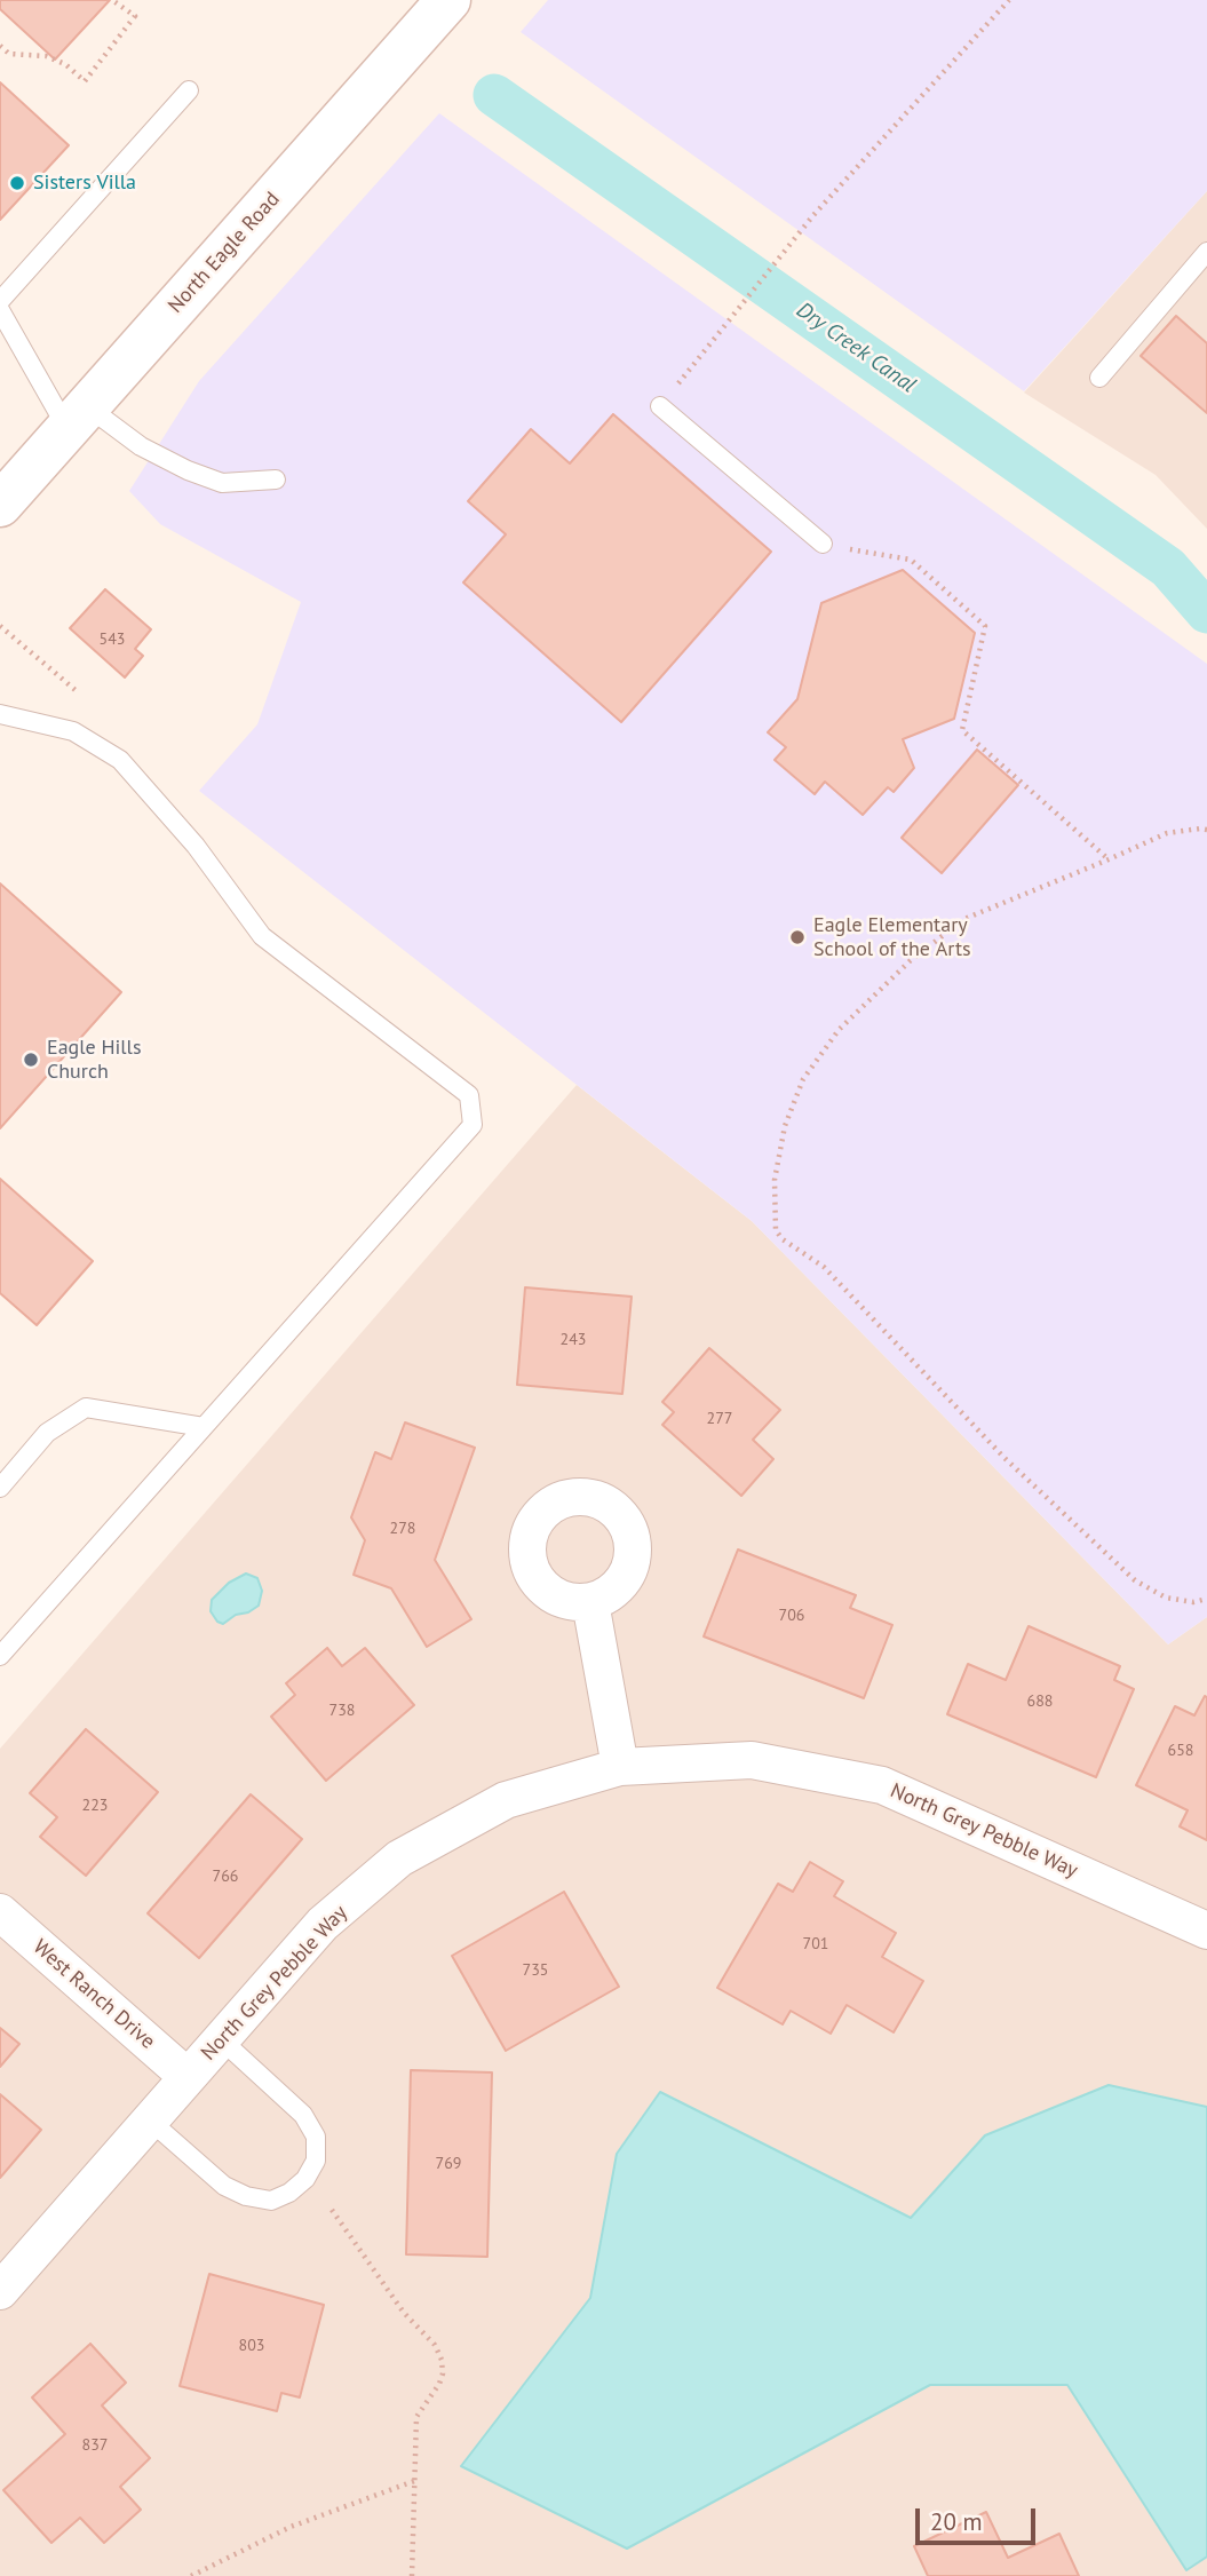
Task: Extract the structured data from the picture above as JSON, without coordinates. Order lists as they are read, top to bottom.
{
  "streets": {
    "main road": ["North Eagle Road"],
    "street": ["North Grey Pebble Way", "West Ranch Drive"]
  },
  "crossings": [
    ["North Grey Pebble Way", "West Ranch Drive"]
  ],
  "water": ["Dry Creek Canal"],
  "places": ["Sisters Villa", "Eagle Elementary School of the Arts", "Eagle Hills Church"],
  "house_numbers": [
    "543",
    "243",
    "277",
    "278",
    "706",
    "688",
    "738",
    "658",
    "223",
    "766",
    "701",
    "735",
    "769",
    "803",
    "837"
  ],
  "scale_bar": "20 m"
}
